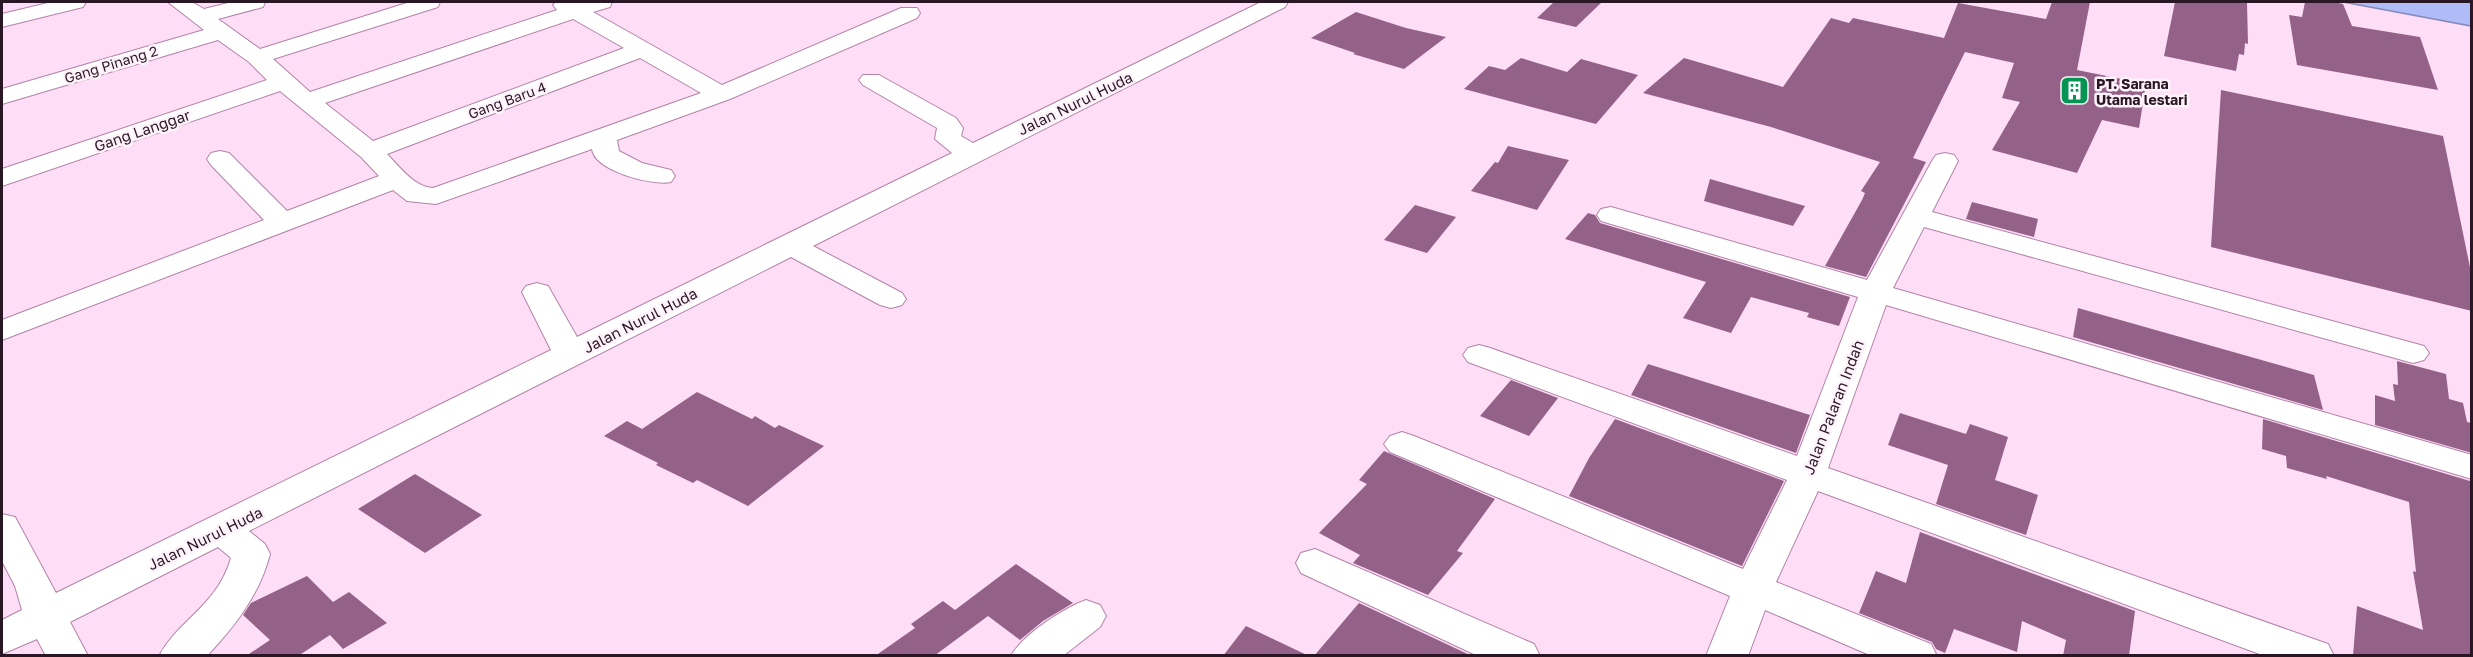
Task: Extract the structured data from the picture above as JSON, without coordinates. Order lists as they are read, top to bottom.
{
  "streets": {
    "street": [
      "Gang Pinang 2",
      "Gang Baru 4",
      "Jalan Nurul Huda",
      "Gang Langgar",
      "Jalan Palaran Indah"
    ]
  },
  "places": {
    "building": ["PT. Sarana Utama lestari"]
  }
}
